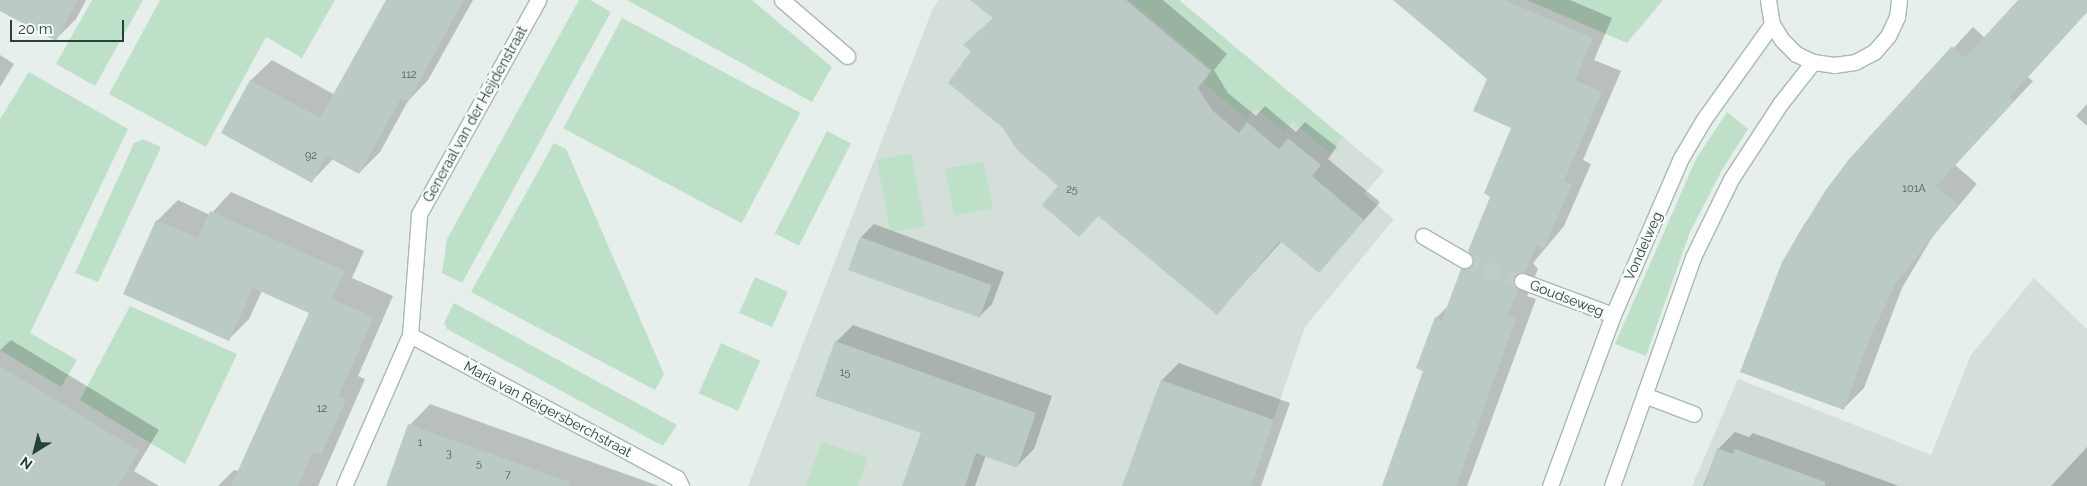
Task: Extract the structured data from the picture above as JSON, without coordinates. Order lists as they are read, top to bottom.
{
  "streets": {
    "street": [
      "Generaal van der Heijdenstraat",
      "Vondelweg",
      "Goudseweg",
      "Maria van Reigersberchstraat"
    ]
  },
  "crossings": [
    ["Generaal van der Heijdenstraat", "Maria van Reigersberchstraat"],
    ["Vondelweg", "Goudseweg"]
  ],
  "house_numbers": [
    "112",
    "92",
    "101A",
    "25",
    "15",
    "12",
    "1",
    "3",
    "5",
    "7"
  ],
  "scale_bar": "20 m",
  "north": "bottom left"
}
